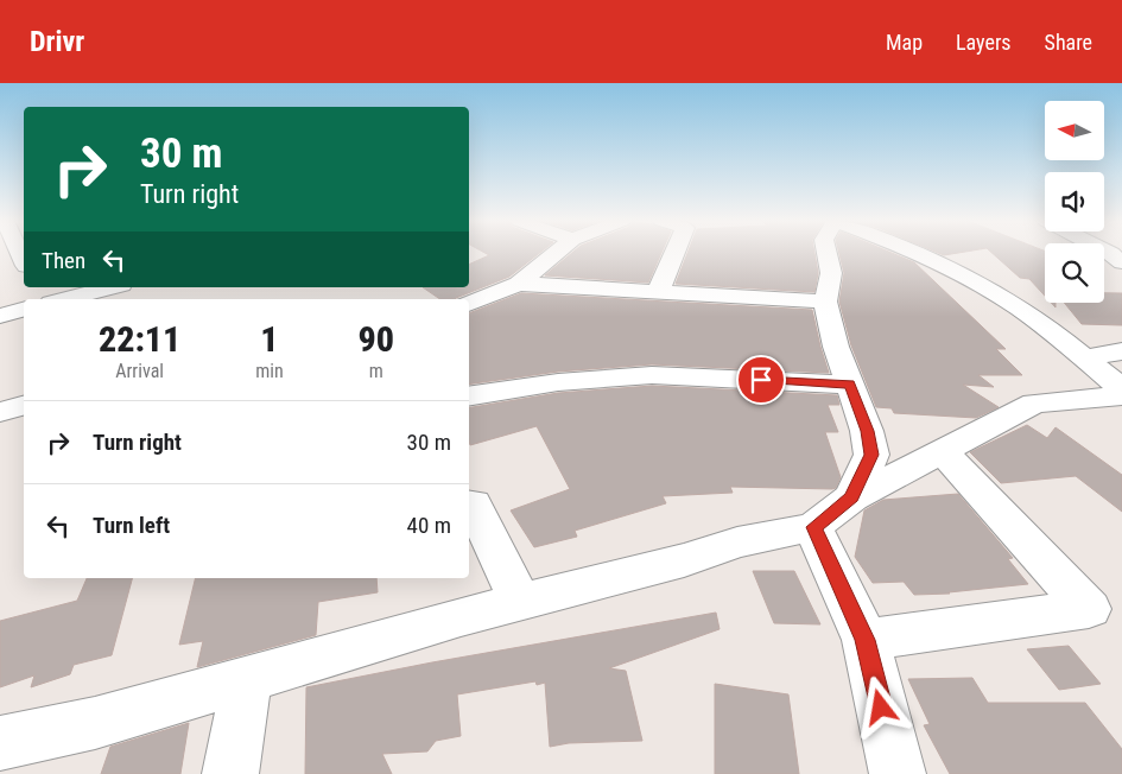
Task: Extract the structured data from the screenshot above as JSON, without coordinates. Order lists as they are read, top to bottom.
{
  "north": "left",
  "page": {
    "header": "Drivr",
    "nav": ["Map", "Layers", "Share"],
    "turn": ["30 m", "Turn right"],
    "then": "Then",
    "eta": [
      "22:11",
      "Arrival",
      "1",
      "min",
      "90",
      "m"
    ],
    "list": [
      {
        "name": "Turn right",
        "value": "30 m"
      },
      {
        "name": "Turn left",
        "value": "40 m"
      }
    ]
  }
}
